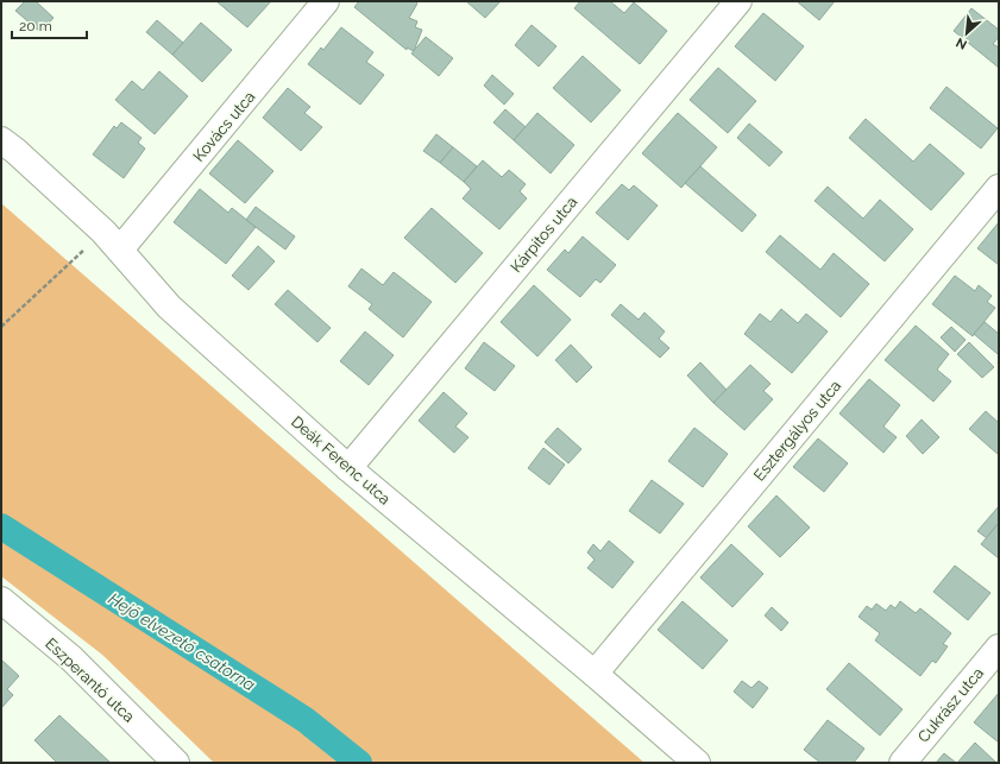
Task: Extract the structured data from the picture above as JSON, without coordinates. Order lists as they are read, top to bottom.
{
  "streets": {
    "street": [
      "Kovács utca",
      "Kárpitos utca",
      "Esztergályos utca",
      "Deák Ferenc utca",
      "Eszperantó utca",
      "Cukrász utca"
    ]
  },
  "crossings": [
    ["Kovács utca", "Deák Ferenc utca"],
    ["Kárpitos utca", "Deák Ferenc utca"],
    ["Esztergályos utca", "Deák Ferenc utca"]
  ],
  "water": ["Hejő elvezető csatorna"],
  "scale_bar": "20 m",
  "north": "bottom left"
}
